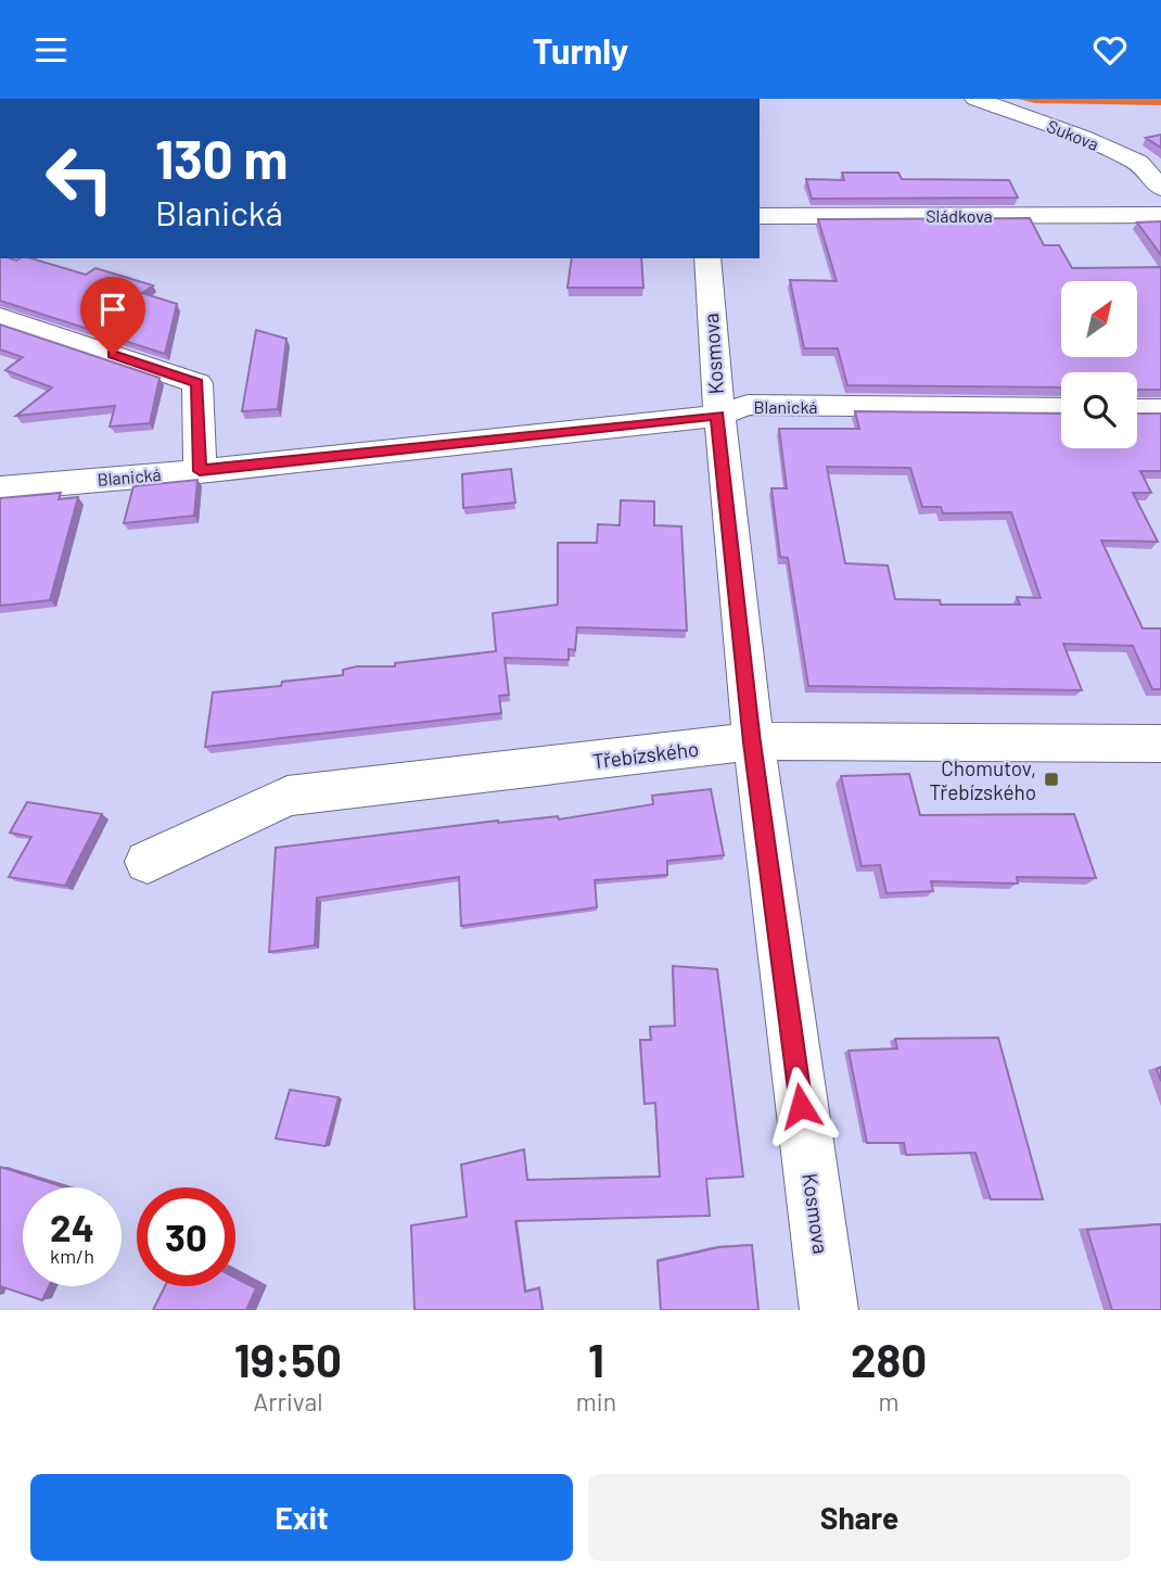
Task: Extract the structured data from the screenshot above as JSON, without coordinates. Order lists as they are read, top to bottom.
{
  "streets": {
    "street": [
      "Sukova",
      "Sládkova",
      "Kosmova",
      "Blanická",
      "Třebízského"
    ]
  },
  "crossings": [
    ["Kosmova", "Blanická"],
    ["Kosmova", "Třebízského"]
  ],
  "places": {
    "transit": ["Chomutov, Třebízského"]
  },
  "north": "top right",
  "page": {
    "header": "Turnly",
    "turn": ["130 m", "Blanická"],
    "speed": "24 km/h",
    "limit": "30",
    "eta": [
      "19:50",
      "Arrival",
      "1",
      "min",
      "280",
      "m"
    ],
    "buttons": ["Exit", "Share"]
  }
}
